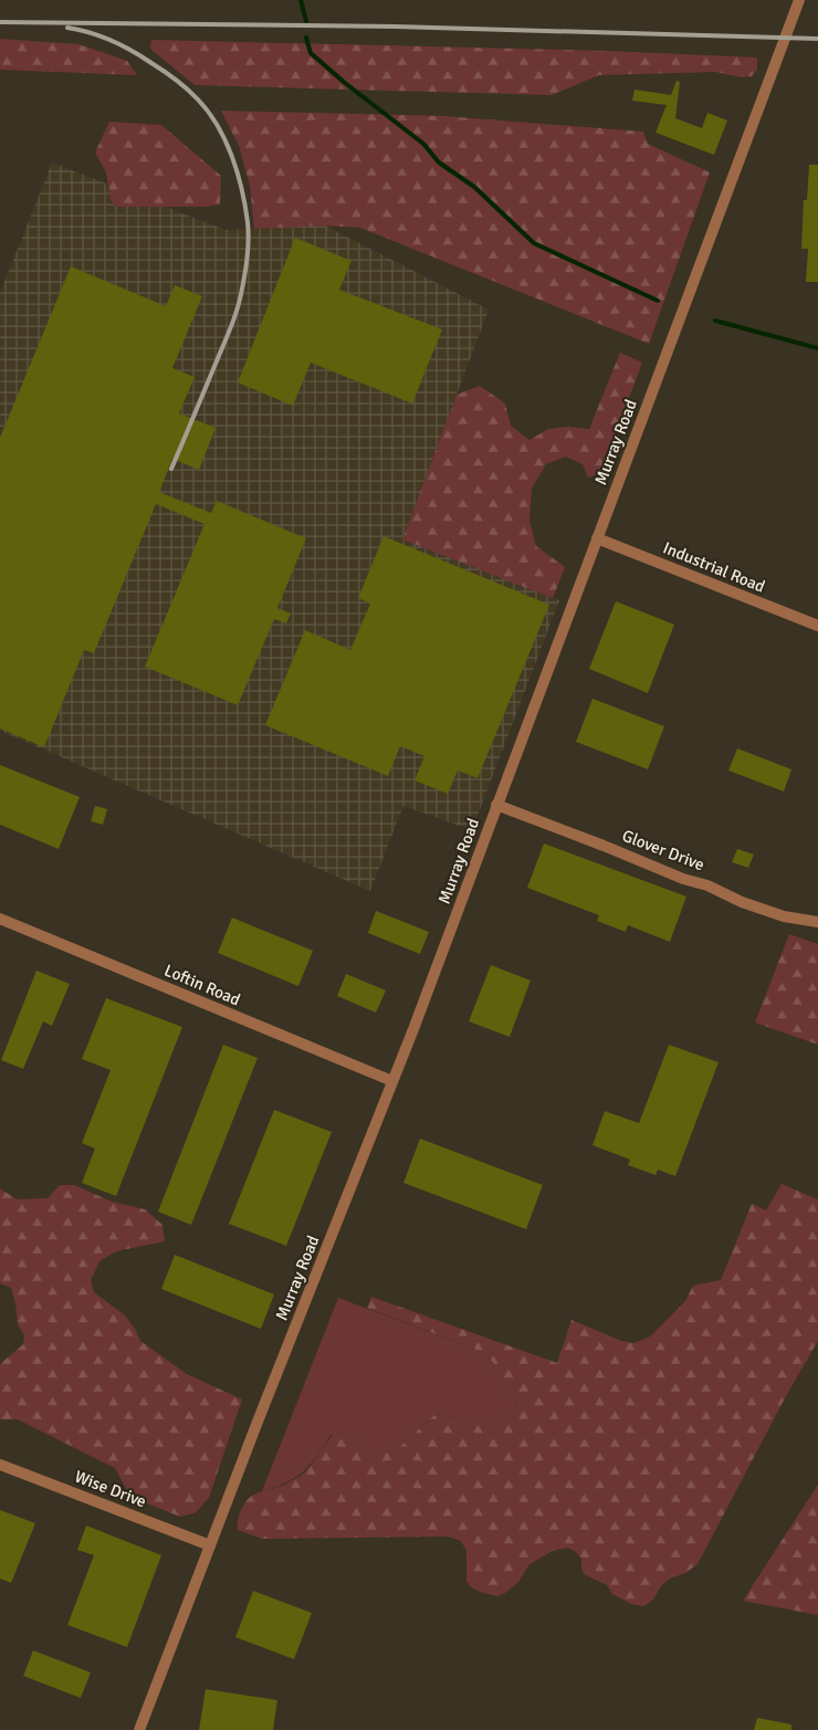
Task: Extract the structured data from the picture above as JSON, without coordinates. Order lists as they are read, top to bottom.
{
  "streets": {
    "street": [
      "Murray Road",
      "Industrial Road",
      "Glover Drive",
      "Loftin Road",
      "Wise Drive"
    ]
  },
  "crossings": [
    ["Murray Road", "Industrial Road"],
    ["Murray Road", "Glover Drive"],
    ["Murray Road", "Loftin Road"],
    ["Murray Road", "Wise Drive"]
  ]
}
